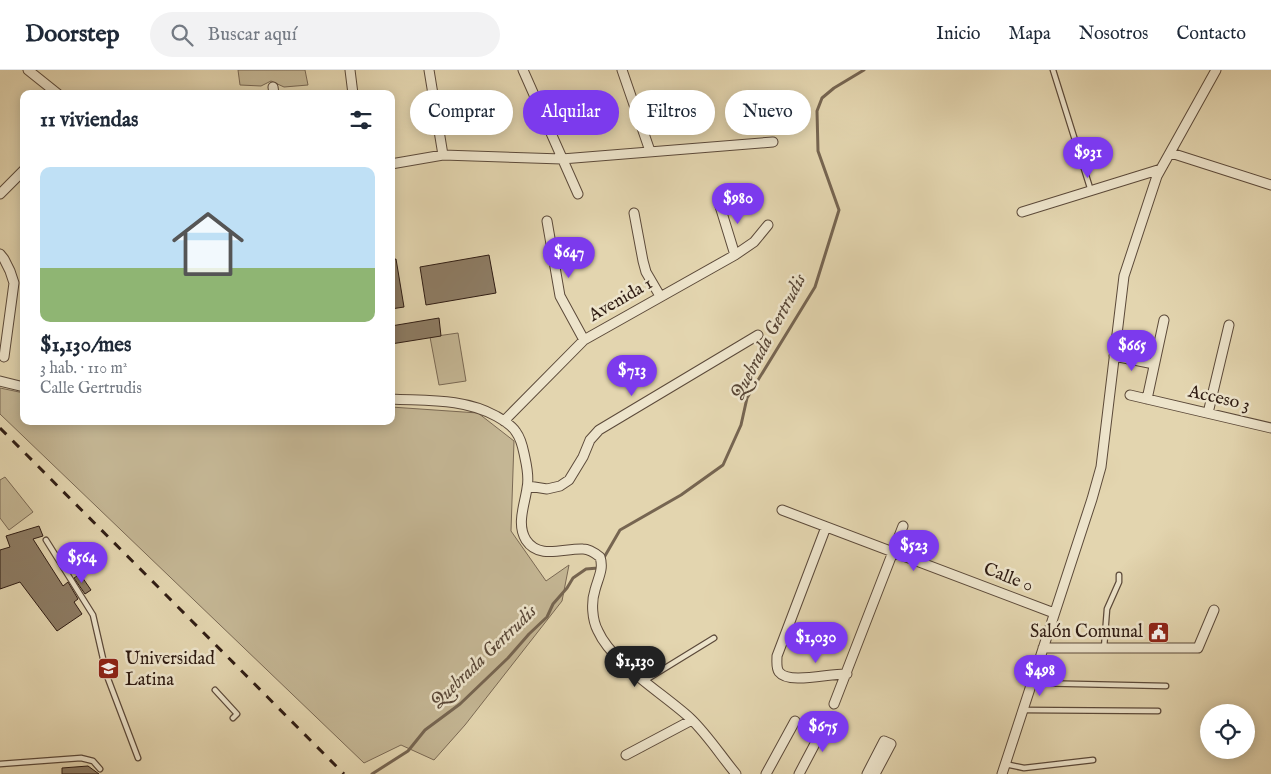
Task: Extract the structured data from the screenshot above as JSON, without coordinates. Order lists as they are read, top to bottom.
{
  "streets": {
    "street": ["Avenida 1", "Acceso 3", "Calle 0"]
  },
  "water": ["Quebrada Gertrudis"],
  "places": {
    "public building": ["Salón Comunal"],
    "school or university": ["Universidad Latina"]
  },
  "page": {
    "header": "Doorstep",
    "search": "Buscar aquí",
    "nav": [
      "Inicio",
      "Mapa",
      "Nosotros",
      "Contacto"
    ],
    "chip": [
      "Comprar",
      "Alquilar",
      "Filtros",
      "Nuevo"
    ],
    "heading": "11 viviendas",
    "price": [
      "$931",
      "$980",
      "$647",
      "$665",
      "$713",
      "$523",
      "$564",
      "$1,030",
      "$1,130",
      "$498",
      "$675"
    ],
    "list": [
      {
        "name": "$1,130/mes",
        "note": "3 hab. · 110 m² · Calle Gertrudis"
      }
    ]
  }
}
